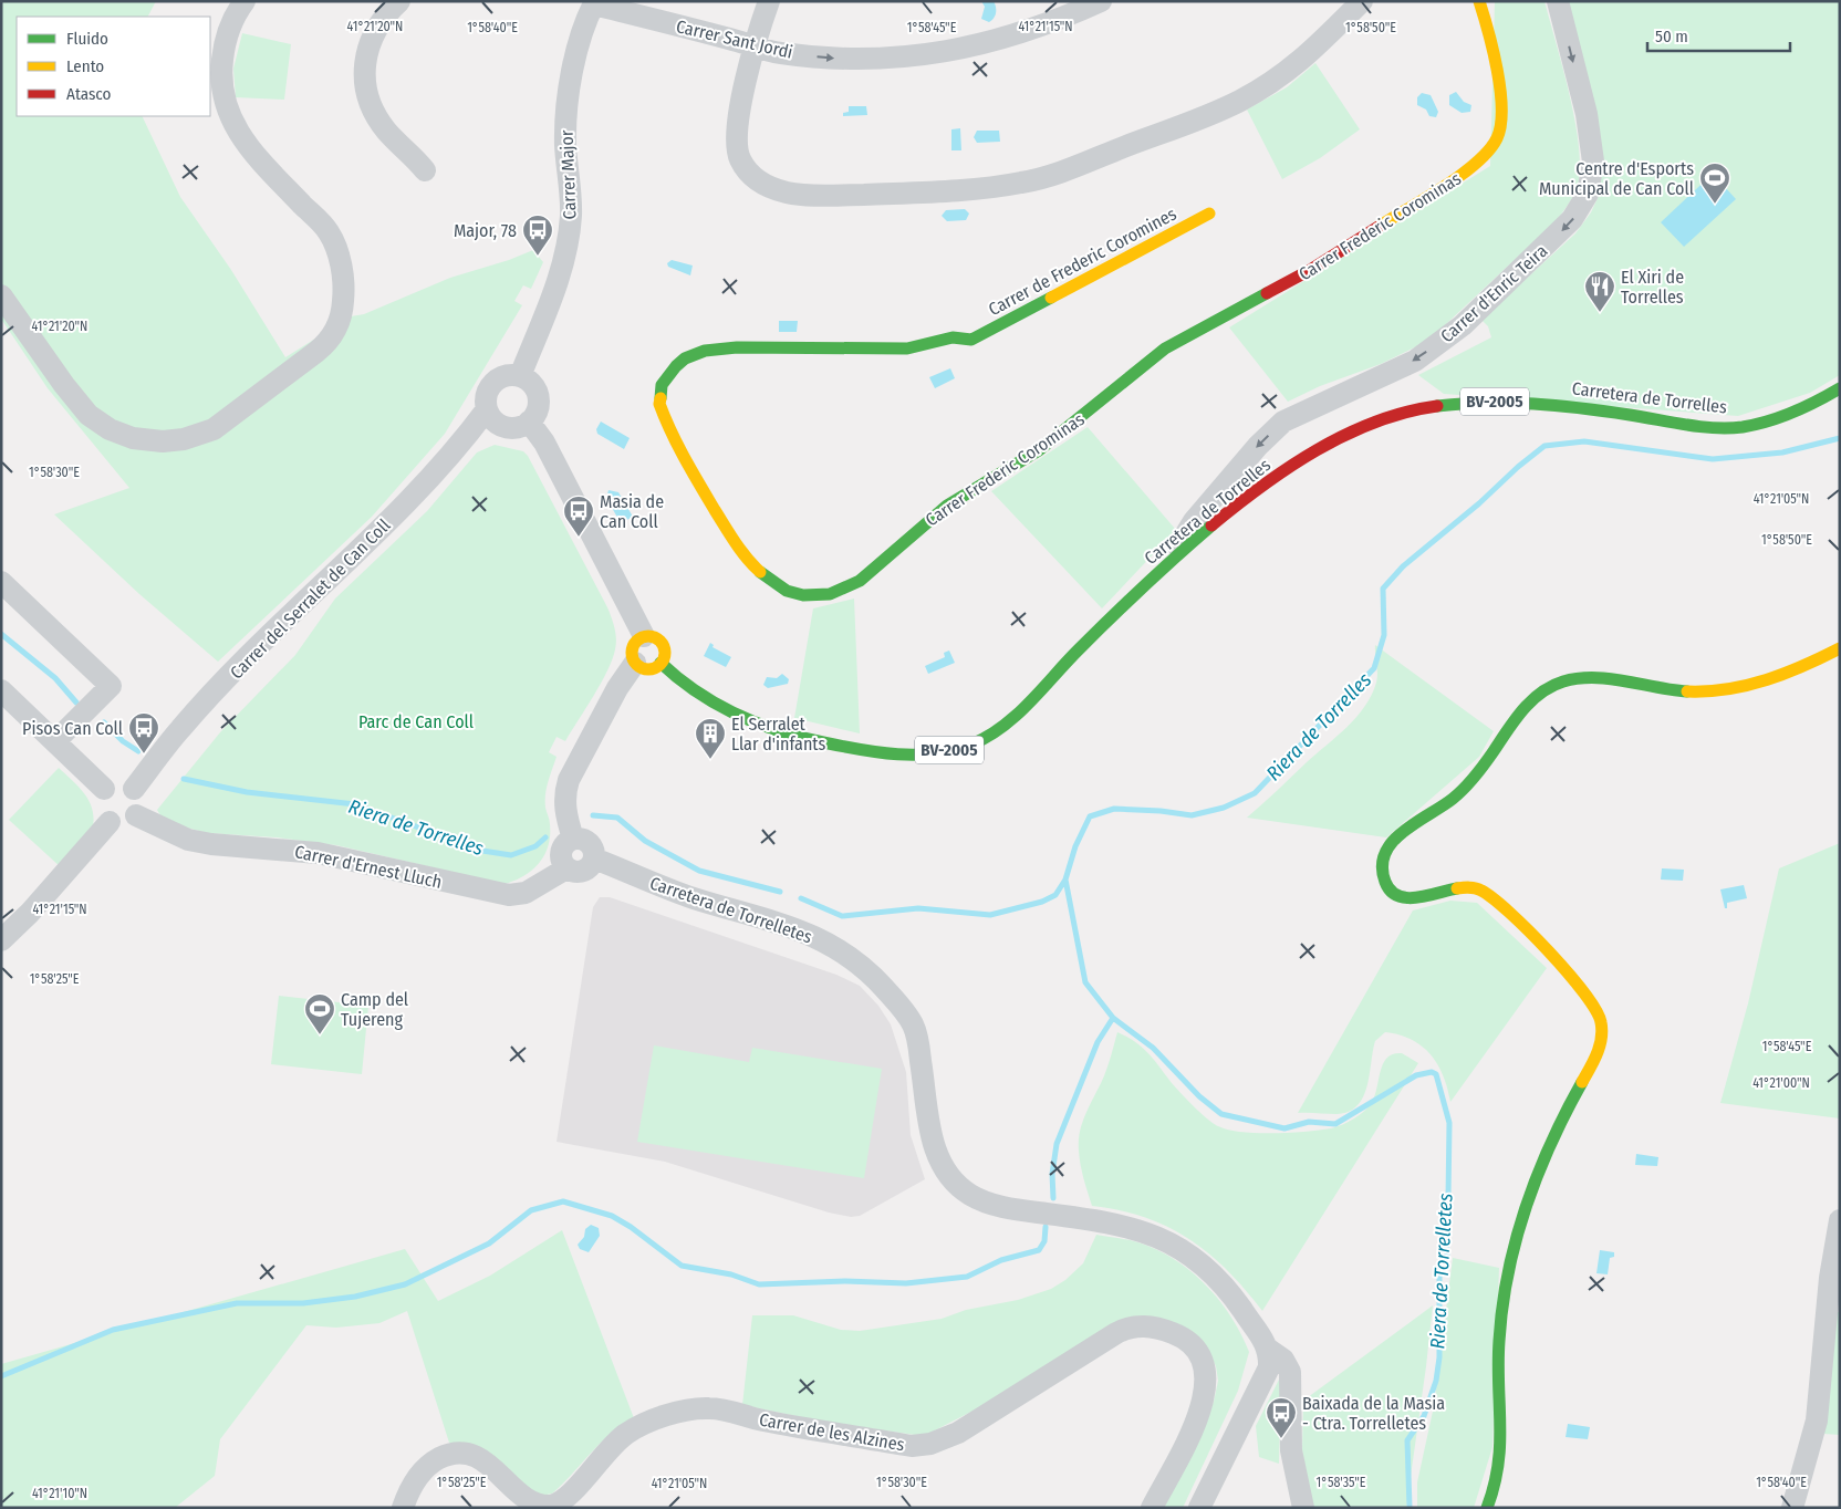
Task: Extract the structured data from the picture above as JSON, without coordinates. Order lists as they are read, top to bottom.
{
  "streets": {
    "street": [
      "Carrer Sant Jordi",
      "Carrer Major",
      "Carrer Frederic Corominas",
      "Carrer de Frederic Coromines",
      "Carrer d'Enric Teira",
      "Carretera de Torrelles",
      "BV-2005",
      "Carrer del Serralet de Can Coll",
      "Carrer d'Ernest Lluch",
      "Carretera de Torrelletes",
      "Carrer de les Alzines"
    ]
  },
  "crossings": [
    ["Carrer Sant Jordi", "Carrer Major"],
    ["Carrer Major", "Carrer del Serralet de Can Coll"],
    ["Carrer Frederic Corominas", "Carrer de Frederic Coromines"],
    ["Carrer d'Enric Teira", "Carretera de Torrelles"],
    ["Carrer del Serralet de Can Coll", "Carrer d'Ernest Lluch"],
    ["Carrer d'Ernest Lluch", "Carretera de Torrelletes"]
  ],
  "one_way": ["Carrer Sant Jordi", "Carrer d'Enric Teira"],
  "water": ["Riera de Torrelles", "Riera de Torrelletes"],
  "parks": ["Parc de Can Coll"],
  "places": {
    "sports": ["Centre d'Esports Municipal de Can Coll", "Camp del Tujereng"],
    "bus stop": [
      "Major, 78",
      "Masia de Can Coll",
      "Pisos Can Coll",
      "Baixada de la Masia - Ctra. Torrelletes"
    ],
    "restaurant": ["El Xiri de Torrelles"],
    "building": ["El Serralet Llar d'infants"]
  },
  "legend": ["Fluido", "Lento", "Atasco"],
  "scale_bar": "50 m",
  "coordinates": [
    "41°21'20\"N",
    "41°21'15\"N",
    "1°58'40\"E",
    "1°58'45\"E",
    "1°58'50\"E",
    "1°58'30\"E",
    "41°21'05\"N",
    "1°58'25\"E",
    "41°21'00\"N",
    "1°58'35\"E",
    "41°21'10\"N"
  ]
}
